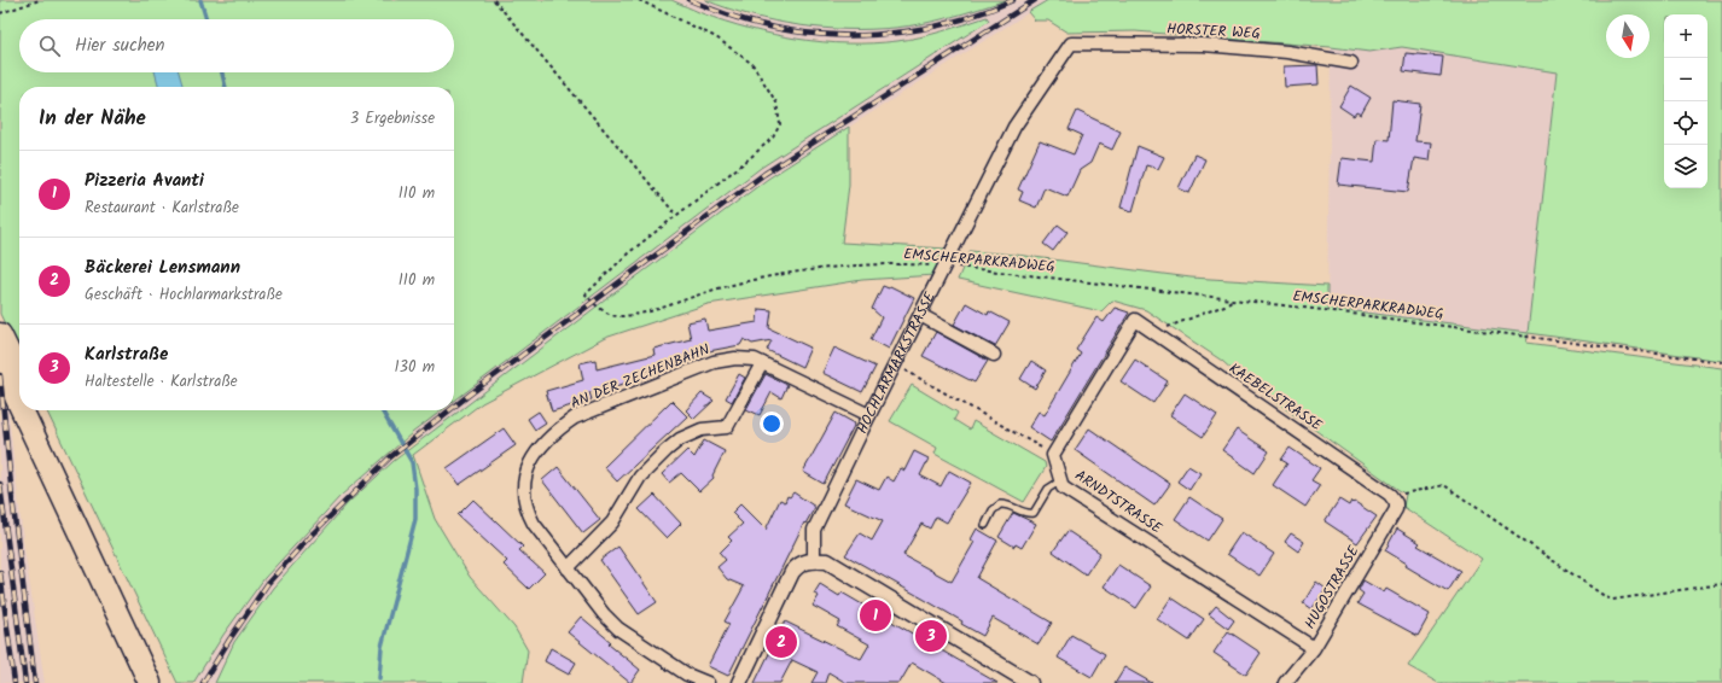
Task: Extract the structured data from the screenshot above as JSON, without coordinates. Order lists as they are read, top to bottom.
{
  "streets": {
    "street": [
      "HORSTER WEG",
      "HOCHLARMARKSTRASSE",
      "AN DER ZECHENBAHN",
      "KAEBELSTRASSE",
      "ARNDTSTRASSE",
      "HUGOSTRASSE"
    ],
    "path": ["EMSCHERPARKRADWEG"]
  },
  "crossings": [
    ["HORSTER WEG", "HOCHLARMARKSTRASSE"],
    ["EMSCHERPARKRADWEG", "HOCHLARMARKSTRASSE"],
    ["HOCHLARMARKSTRASSE", "AN DER ZECHENBAHN"],
    ["KAEBELSTRASSE", "ARNDTSTRASSE"],
    ["KAEBELSTRASSE", "HUGOSTRASSE"],
    ["ARNDTSTRASSE", "HUGOSTRASSE"]
  ],
  "north": "bottom",
  "page": {
    "map_buttons": ["+", "−"],
    "search": "Hier suchen",
    "heading": ["In der Nähe", "3 Ergebnisse"],
    "list": [
      {
        "mark": "1",
        "name": "Pizzeria Avanti",
        "note": "Restaurant · Karlstraße",
        "value": "110 m"
      },
      {
        "mark": "2",
        "name": "Bäckerei Lensmann",
        "note": "Geschäft · Hochlarmarkstraße",
        "value": "110 m"
      },
      {
        "mark": "3",
        "name": "Karlstraße",
        "note": "Haltestelle · Karlstraße",
        "value": "130 m"
      }
    ],
    "pins": ["1", "3", "2"]
  }
}
